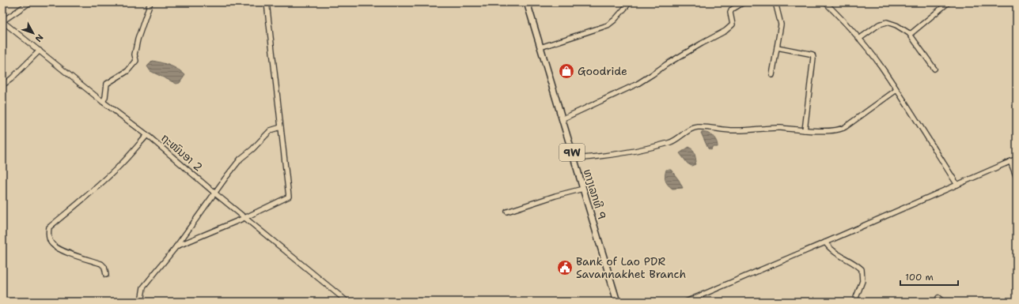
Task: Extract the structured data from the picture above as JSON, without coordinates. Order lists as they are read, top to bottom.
{
  "streets": {
    "main road": ["9W", "ທາງເລກທີ 9"],
    "street": ["ຖະໜົນອາ 2"]
  },
  "places": {
    "shop": ["Goodride"],
    "public building": ["Bank of Lao PDR Savannakhet Branch"]
  },
  "scale_bar": "100 m",
  "north": "bottom right"
}
